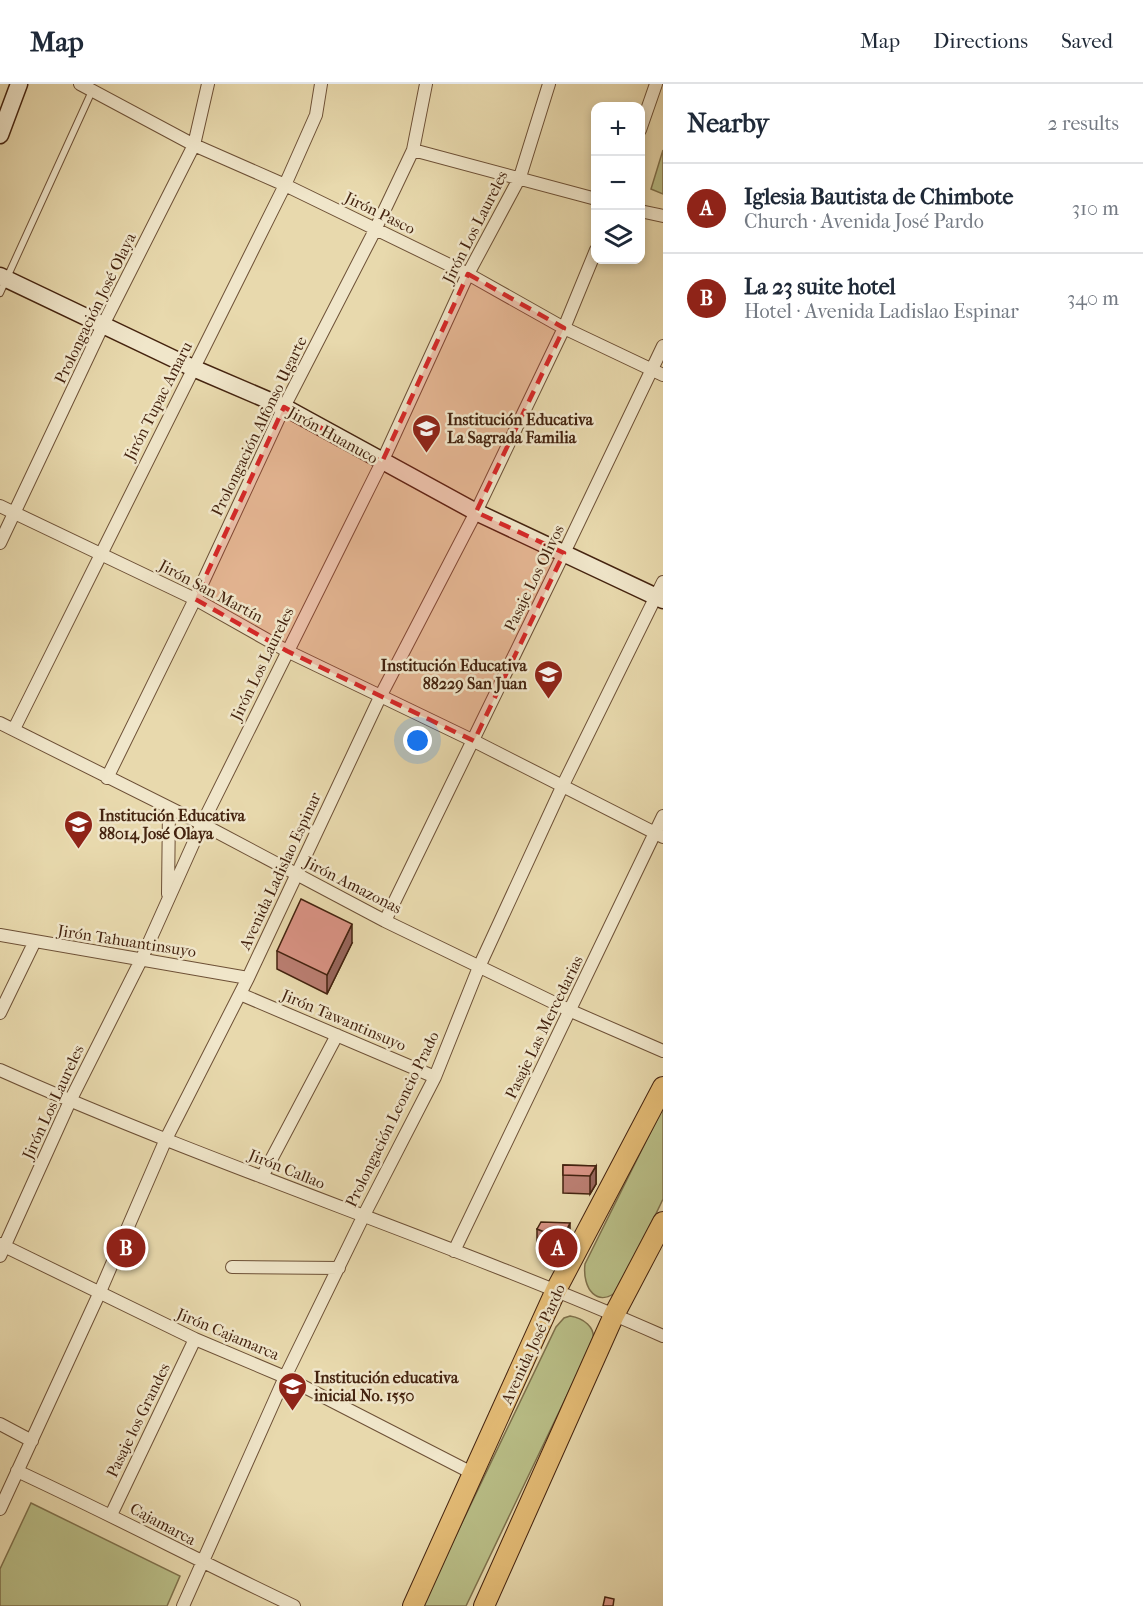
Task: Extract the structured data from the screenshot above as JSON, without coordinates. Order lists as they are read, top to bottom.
{
  "streets": {
    "main road": ["Jirón Huanuco", "Avenida José Pardo"],
    "street": [
      "Jirón Pasco",
      "Jirón Los Laureles",
      "Prolongación José Olaya",
      "Jirón Tupac Amaru",
      "Prolongación Alfonso Ugarte",
      "Pasaje Los Olivos",
      "Jirón San Martín",
      "Avenida Ladislao Espinar",
      "Jirón Amazonas",
      "Jirón Tahuantinsuyo",
      "Jirón Tawantinsuyo",
      "Pasaje Las Mercedarias",
      "Prolongación Leoncio Prado",
      "Jirón Callao",
      "Jirón Cajamarca",
      "Pasaje los Grandes",
      "Cajamarca"
    ]
  },
  "crossings": [
    ["Jirón Pasco", "Jirón Los Laureles"],
    ["Jirón Pasco", "Prolongación José Olaya"],
    ["Jirón Pasco", "Jirón Tupac Amaru"],
    ["Jirón Pasco", "Prolongación Alfonso Ugarte"],
    ["Jirón Pasco", "Pasaje Los Olivos"],
    ["Jirón Pasco", "Avenida Ladislao Espinar"],
    ["Jirón Los Laureles", "Jirón Huanuco"],
    ["Jirón Los Laureles", "Jirón San Martín"],
    ["Jirón Los Laureles", "Jirón Amazonas"],
    ["Jirón Los Laureles", "Jirón Tahuantinsuyo"],
    ["Jirón Los Laureles", "Jirón Callao"],
    ["Jirón Los Laureles", "Jirón Cajamarca"],
    ["Prolongación José Olaya", "Jirón Huanuco"],
    ["Prolongación José Olaya", "Jirón San Martín"],
    ["Jirón Tupac Amaru", "Jirón Huanuco"],
    ["Jirón Tupac Amaru", "Jirón San Martín"],
    ["Jirón Tupac Amaru", "Jirón Amazonas"],
    ["Prolongación Alfonso Ugarte", "Jirón Huanuco"],
    ["Prolongación Alfonso Ugarte", "Jirón San Martín"],
    ["Prolongación Alfonso Ugarte", "Jirón Amazonas"],
    ["Jirón Huanuco", "Pasaje Los Olivos"],
    ["Jirón Huanuco", "Avenida Ladislao Espinar"],
    ["Jirón Huanuco", "Prolongación Leoncio Prado"],
    ["Pasaje Los Olivos", "Jirón San Martín"],
    ["Pasaje Los Olivos", "Jirón Amazonas"],
    ["Jirón San Martín", "Avenida Ladislao Espinar"],
    ["Jirón San Martín", "Pasaje Las Mercedarias"],
    ["Jirón San Martín", "Prolongación Leoncio Prado"],
    ["Avenida Ladislao Espinar", "Jirón Amazonas"],
    ["Avenida Ladislao Espinar", "Jirón Tahuantinsuyo"],
    ["Avenida Ladislao Espinar", "Jirón Tawantinsuyo"],
    ["Avenida Ladislao Espinar", "Jirón Callao"],
    ["Avenida Ladislao Espinar", "Jirón Cajamarca"],
    ["Avenida Ladislao Espinar", "Cajamarca"],
    ["Jirón Amazonas", "Pasaje Las Mercedarias"],
    ["Jirón Amazonas", "Prolongación Leoncio Prado"],
    ["Jirón Tawantinsuyo", "Prolongación Leoncio Prado"],
    ["Pasaje Las Mercedarias", "Jirón Callao"],
    ["Prolongación Leoncio Prado", "Jirón Callao"],
    ["Prolongación Leoncio Prado", "Jirón Cajamarca"],
    ["Prolongación Leoncio Prado", "Cajamarca"],
    ["Jirón Callao", "Avenida José Pardo"],
    ["Jirón Cajamarca", "Avenida José Pardo"],
    ["Jirón Cajamarca", "Pasaje los Grandes"],
    ["Pasaje los Grandes", "Cajamarca"]
  ],
  "places": {
    "school or university": [
      "Institución Educativa La Sagrada Familia",
      "Institución Educativa 88229 San Juan",
      "Institución Educativa 88014 José Olaya",
      "Institución educativa inicial No. 1550"
    ]
  },
  "page": {
    "header": "Map",
    "nav": ["Map", "Directions", "Saved"],
    "heading": ["Nearby", "2 results"],
    "map_buttons": ["+", "−"],
    "list": [
      {
        "mark": "A",
        "name": "Iglesia Bautista de Chimbote",
        "note": "Church · Avenida José Pardo",
        "value": "310 m"
      },
      {
        "mark": "B",
        "name": "La 23 suite hotel",
        "note": "Hotel · Avenida Ladislao Espinar",
        "value": "340 m"
      }
    ],
    "pins": ["A", "B"]
  }
}
